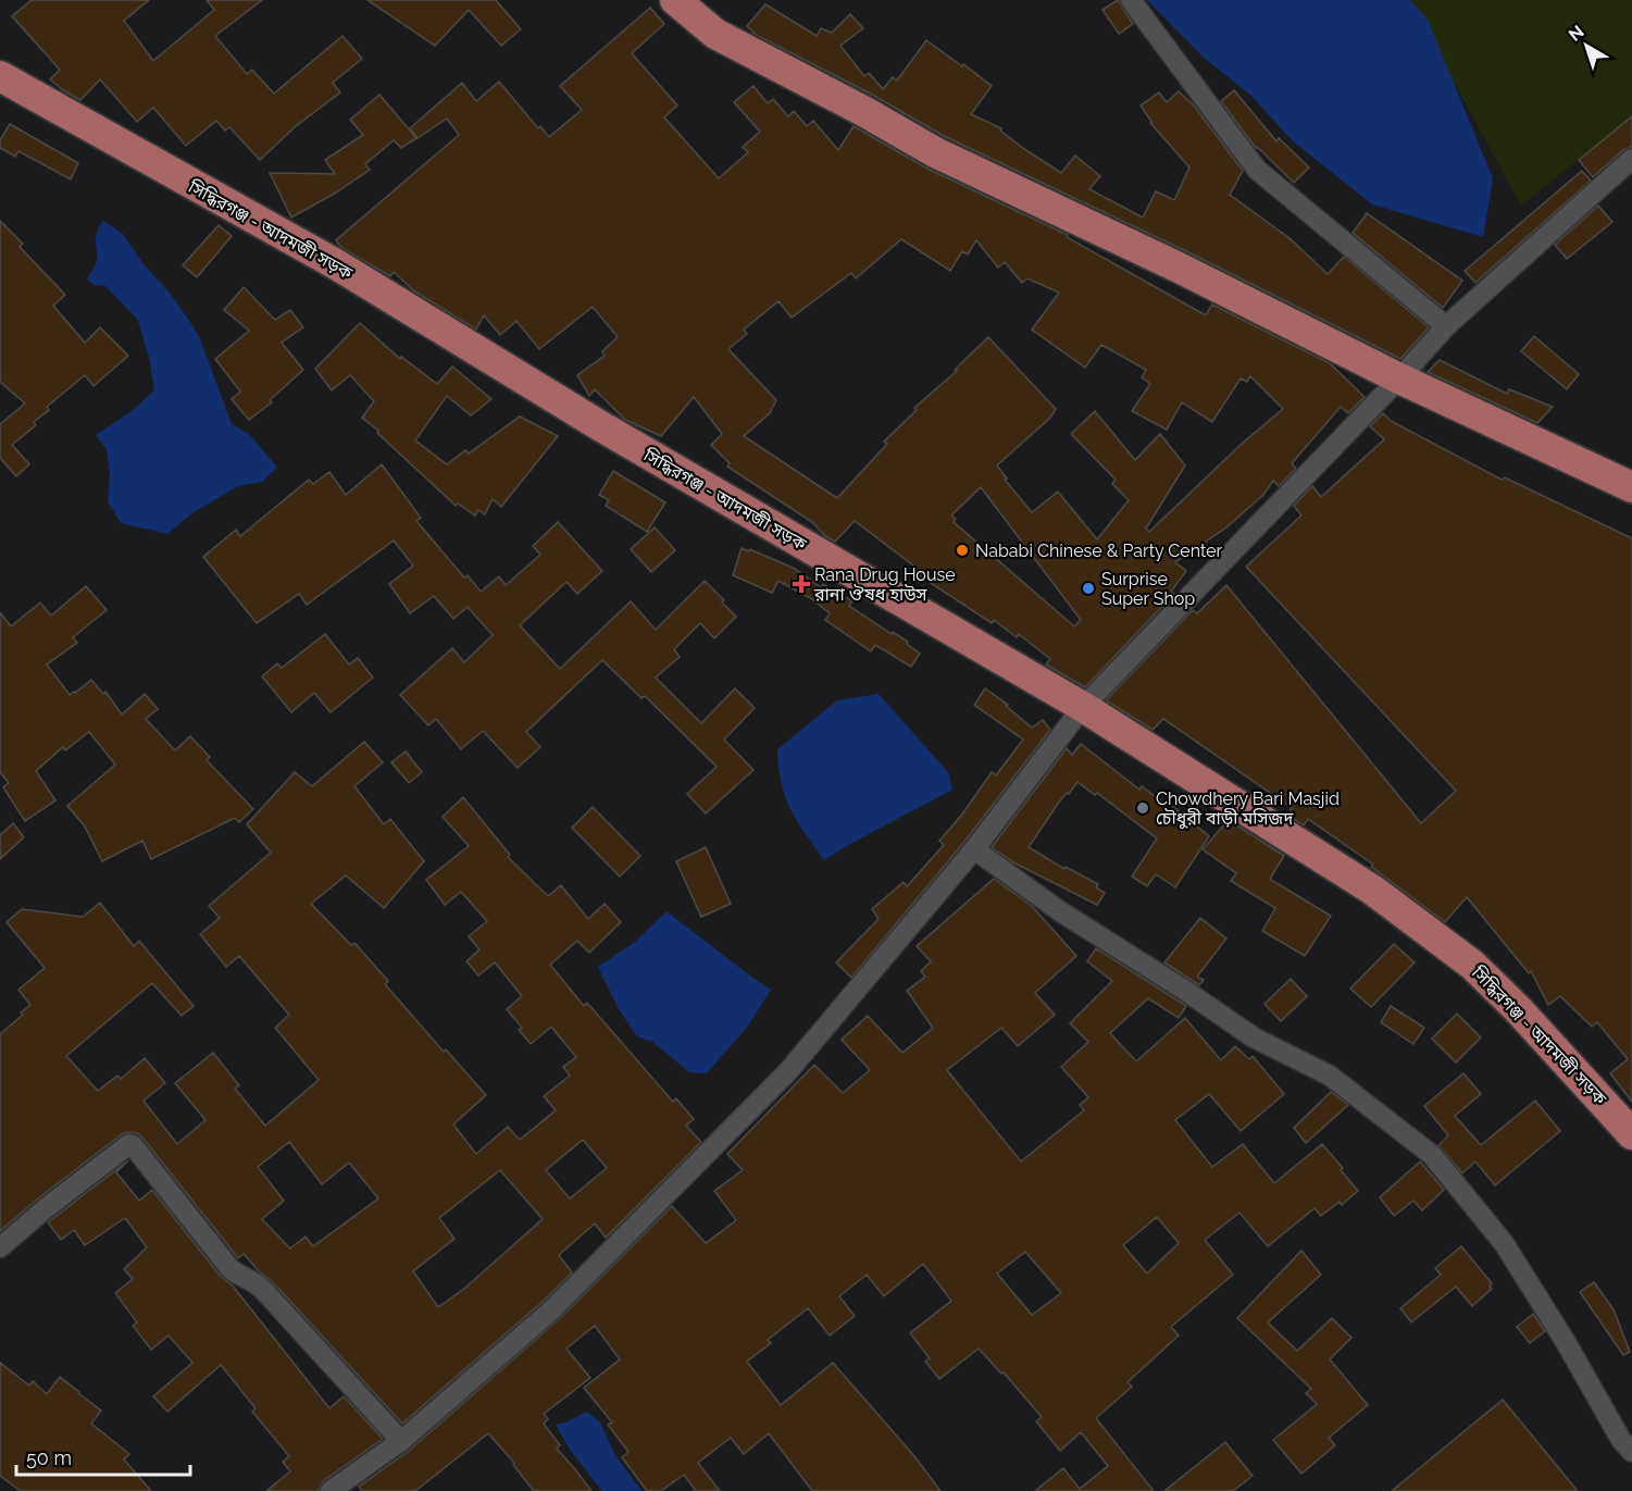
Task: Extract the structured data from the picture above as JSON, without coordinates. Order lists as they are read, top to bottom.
{
  "streets": {
    "main road": ["সিদ্ধিরগঞ্জ - আদমজী সড়ক"]
  },
  "places": {
    "other": ["Nababi Chinese & Party Center", "Surprise Super Shop", "Chowdhery Bari Masjid চৌধুরী বাড়ী মসিজদ"],
    "health": ["Rana Drug House রানা ঔষধ হাউস"]
  },
  "scale_bar": "50 m",
  "north": "top left"
}
